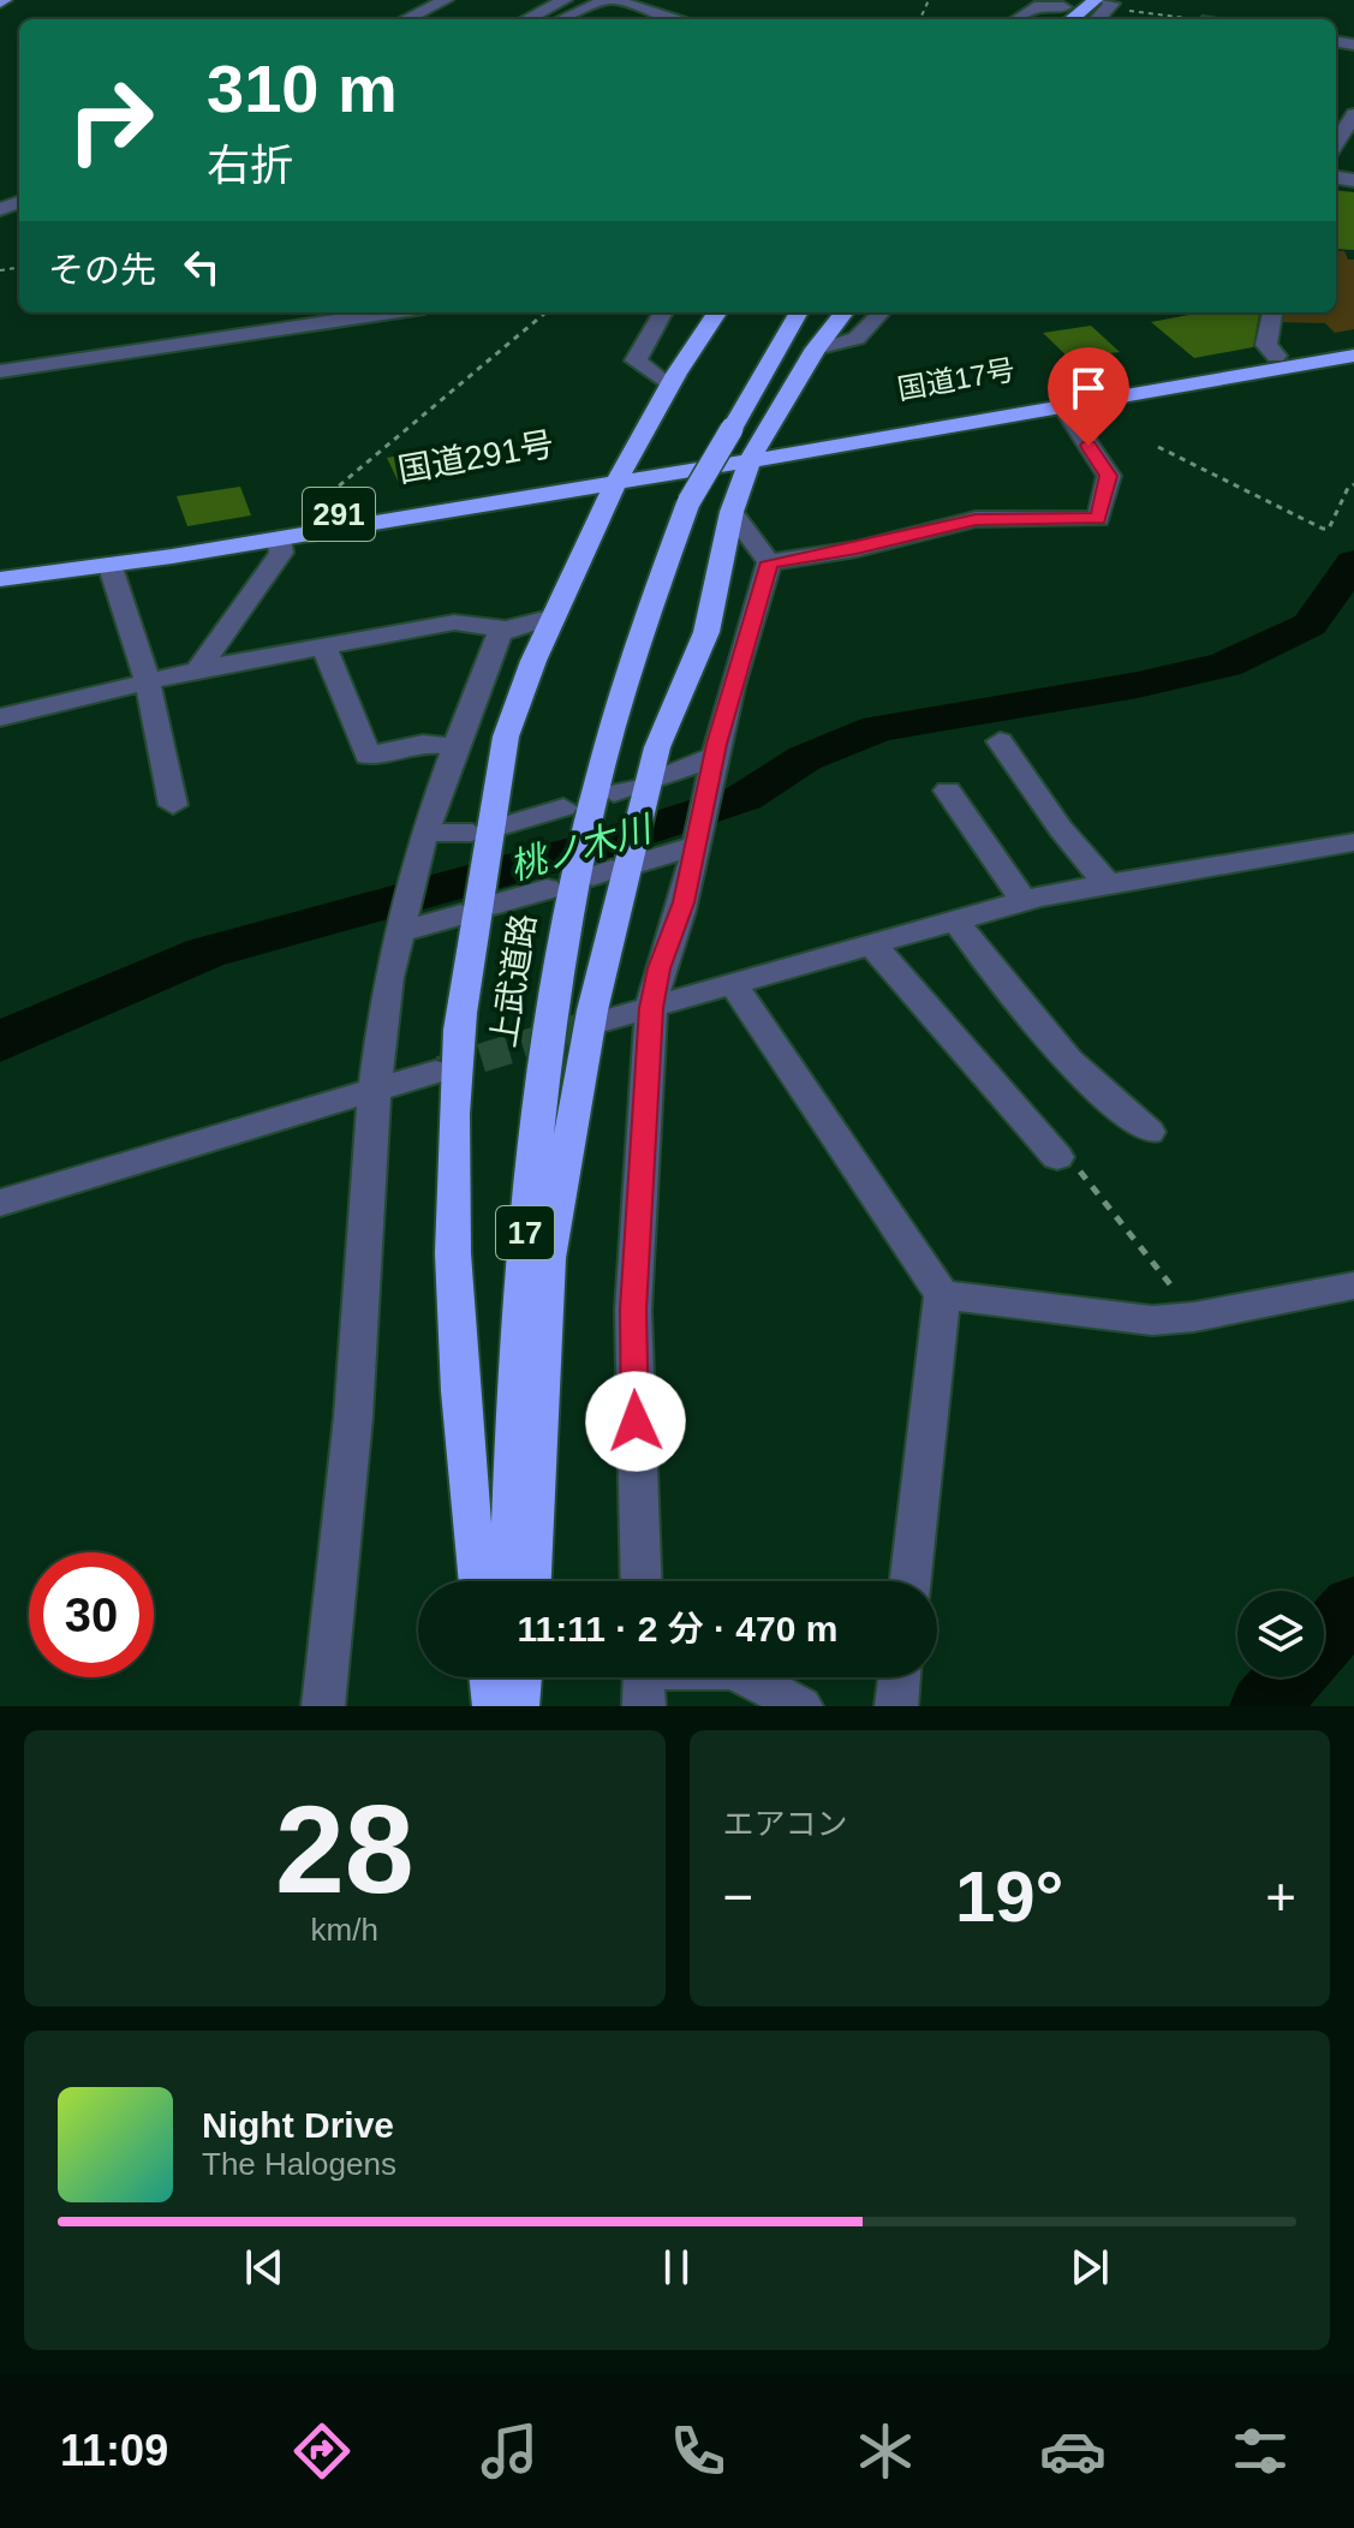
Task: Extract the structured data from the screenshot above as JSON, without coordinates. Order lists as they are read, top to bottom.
{
  "streets": {
    "highway": [
      "国道17号",
      "国道291号",
      "291",
      "上武道路",
      "17"
    ]
  },
  "water": ["桃ノ木川"],
  "page": {
    "turn": ["310 m", "右折"],
    "then": "その先",
    "limit": "30",
    "trip": "11:11 · 2 分 · 470 m",
    "tile": [
      ["28", "km/h"],
      "エアコン"
    ],
    "heat": ["−", "19°", "+"],
    "song": ["Night Drive", "The Halogens"],
    "tabs": "11:09"
  }
}
